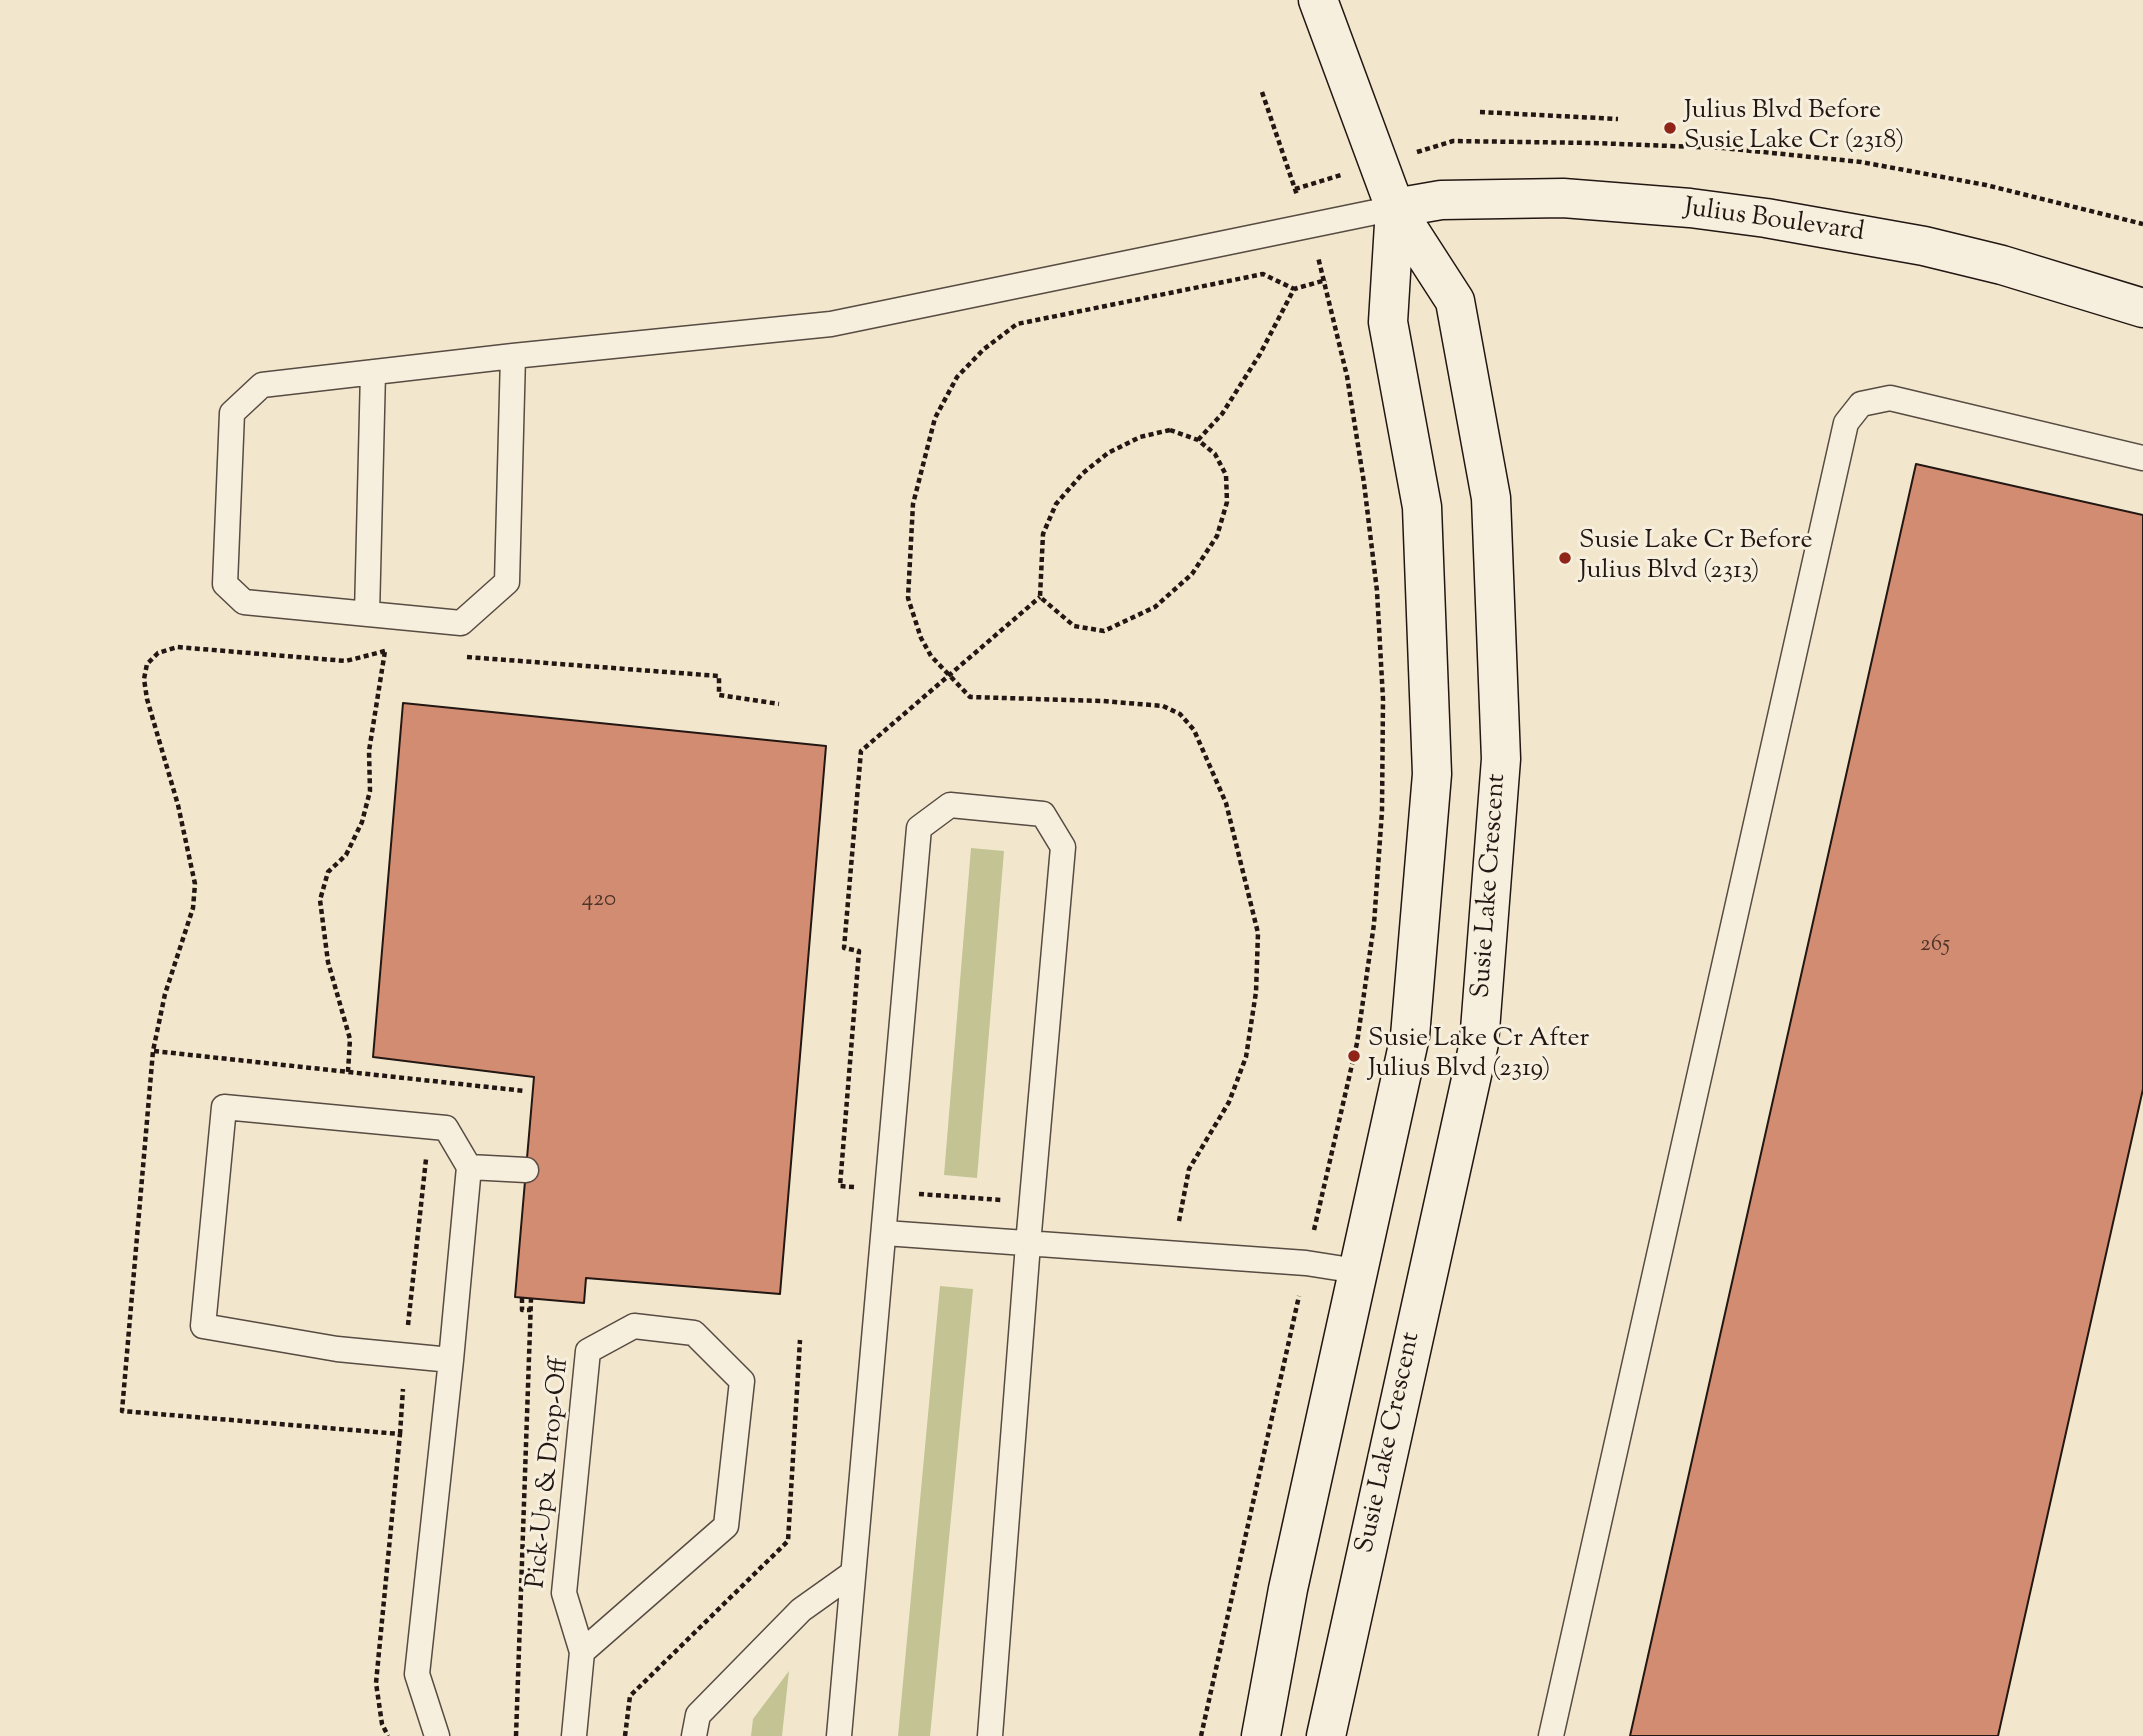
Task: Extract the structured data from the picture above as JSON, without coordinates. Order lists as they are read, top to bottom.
{
  "streets": {
    "street": ["Julius Boulevard", "Susie Lake Crescent"],
    "lane": ["Pick-Up & Drop-Off"]
  },
  "crossings": [
    ["Julius Boulevard", "Susie Lake Crescent"]
  ],
  "places": ["Julius Blvd Before Susie Lake Cr (2318)", "Susie Lake Cr Before Julius Blvd (2313)", "Susie Lake Cr After Julius Blvd (2319)"],
  "house_numbers": ["420", "265"]
}
